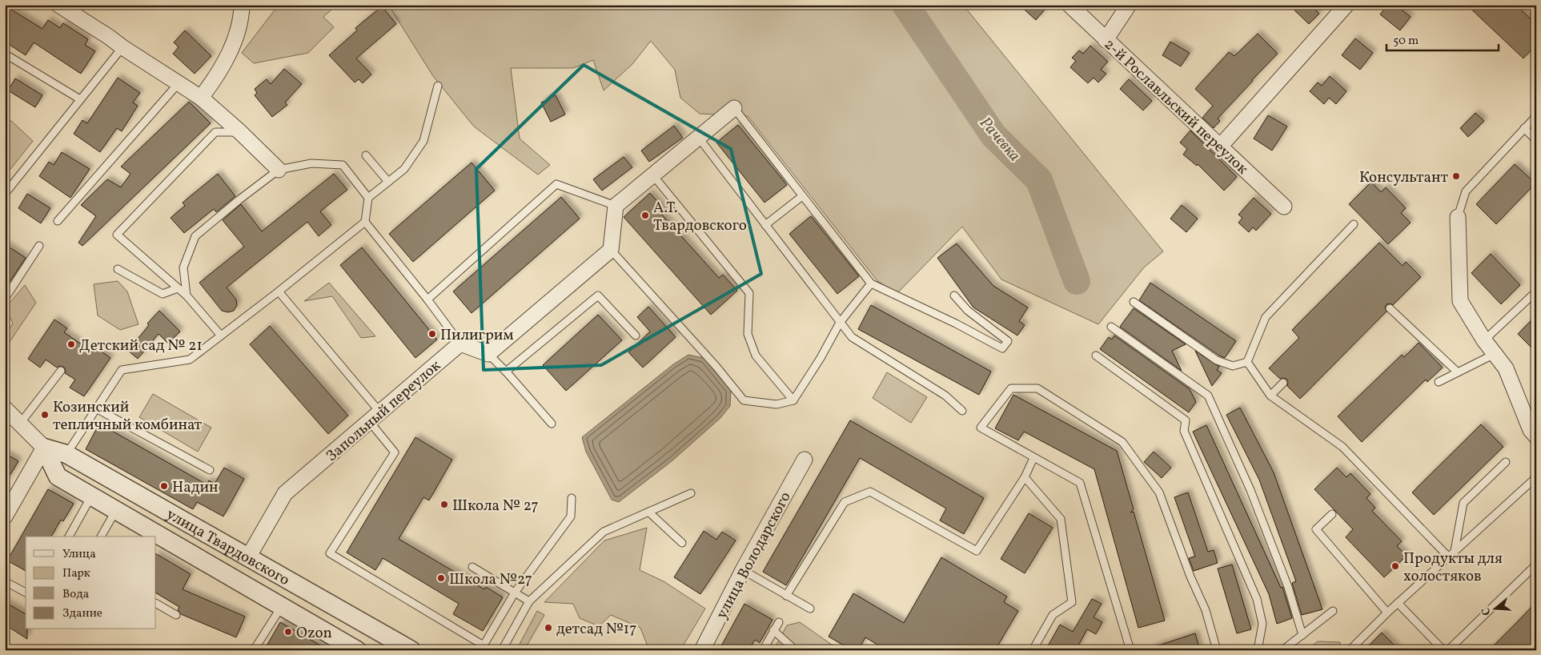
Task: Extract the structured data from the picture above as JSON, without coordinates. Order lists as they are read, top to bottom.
{
  "streets": {
    "street": [
      "2-й Рославльский переулок",
      "Запольный переулок",
      "улица Твардовского",
      "улица Володарского"
    ]
  },
  "crossings": [
    ["Запольный переулок", "улица Твардовского"]
  ],
  "water": ["Рачевка"],
  "places": [
    "Консультант",
    "А.Т. Твардовского",
    "Пилигрим",
    "Детский сад № 21",
    "Козинский тепличный комбинат",
    "Надин",
    "Школа № 27",
    "Продукты для холостяков",
    "Школа №27",
    "детсад №17",
    "Ozon"
  ],
  "legend": [
    "Улица",
    "Парк",
    "Вода",
    "Здание"
  ],
  "scale_bar": "50 m",
  "north": "left"
}
